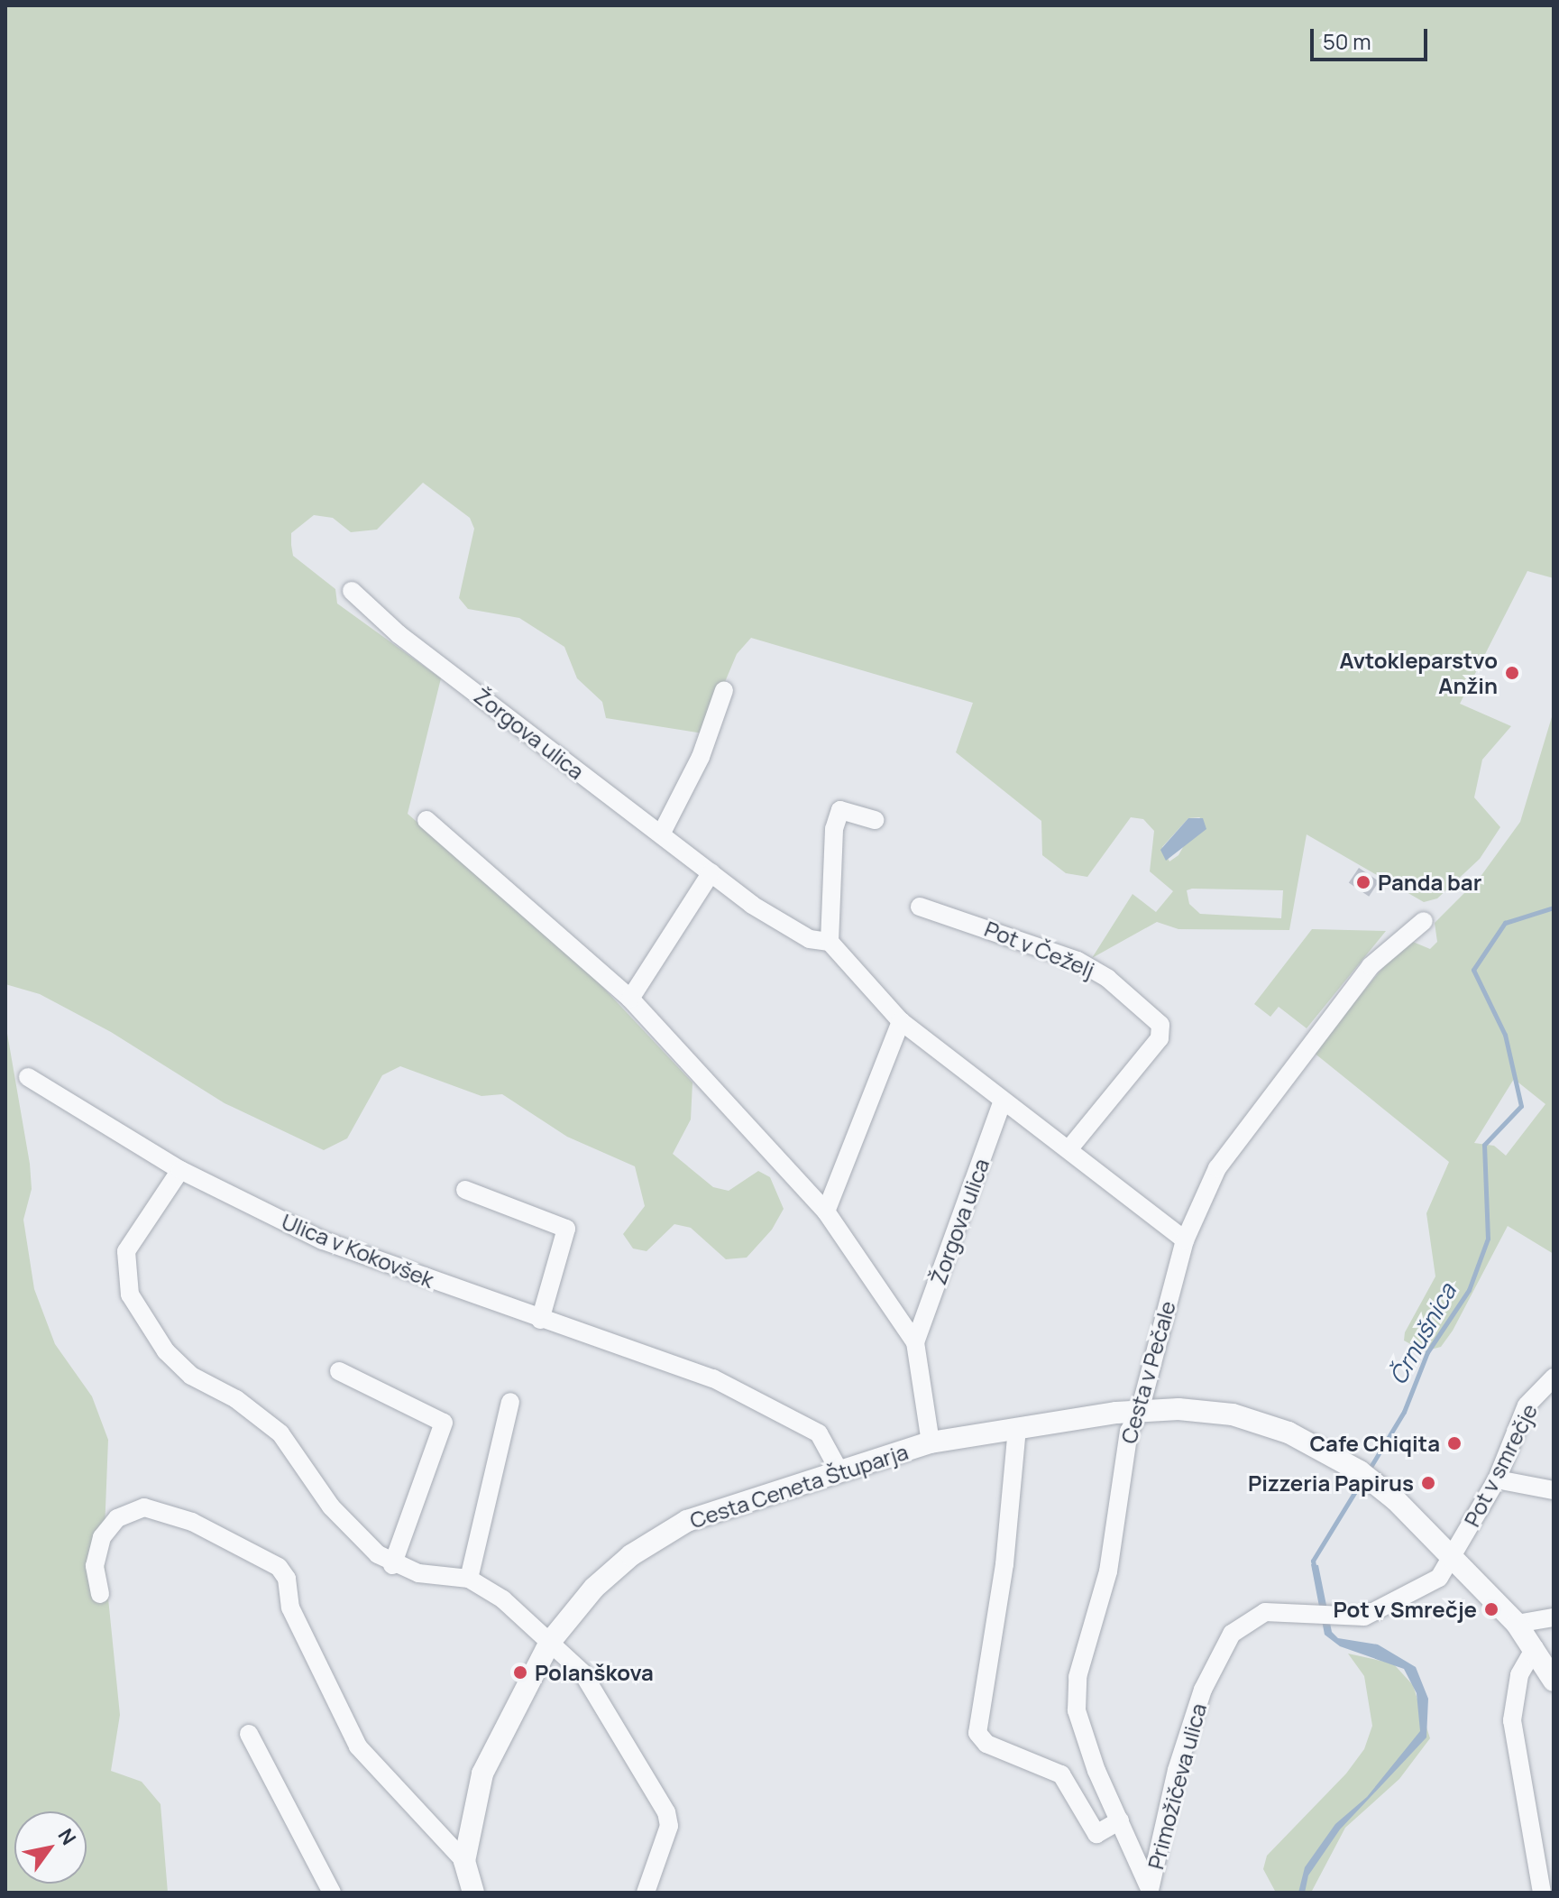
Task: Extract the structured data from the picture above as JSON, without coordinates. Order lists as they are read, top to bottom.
{
  "streets": {
    "street": [
      "Žorgova ulica",
      "Pot v Čeželj",
      "Ulica v Kokovšek",
      "Cesta v Pečale",
      "Pot v smrečje",
      "Cesta Ceneta Štuparja",
      "Primožičeva ulica"
    ]
  },
  "crossings": [
    ["Žorgova ulica", "Cesta Ceneta Štuparja"],
    ["Ulica v Kokovšek", "Cesta Ceneta Štuparja"],
    ["Cesta v Pečale", "Cesta Ceneta Štuparja"],
    ["Cesta v Pečale", "Primožičeva ulica"],
    ["Pot v smrečje", "Cesta Ceneta Štuparja"],
    ["Pot v smrečje", "Primožičeva ulica"],
    ["Cesta Ceneta Štuparja", "Primožičeva ulica"]
  ],
  "water": ["Črnušnica"],
  "places": [
    "Avtokleparstvo Anžin",
    "Panda bar",
    "Cafe Chiqita",
    "Pizzeria Papirus",
    "Pot v Smrečje",
    "Polanškova"
  ],
  "scale_bar": "50 m",
  "north": "top right"
}
